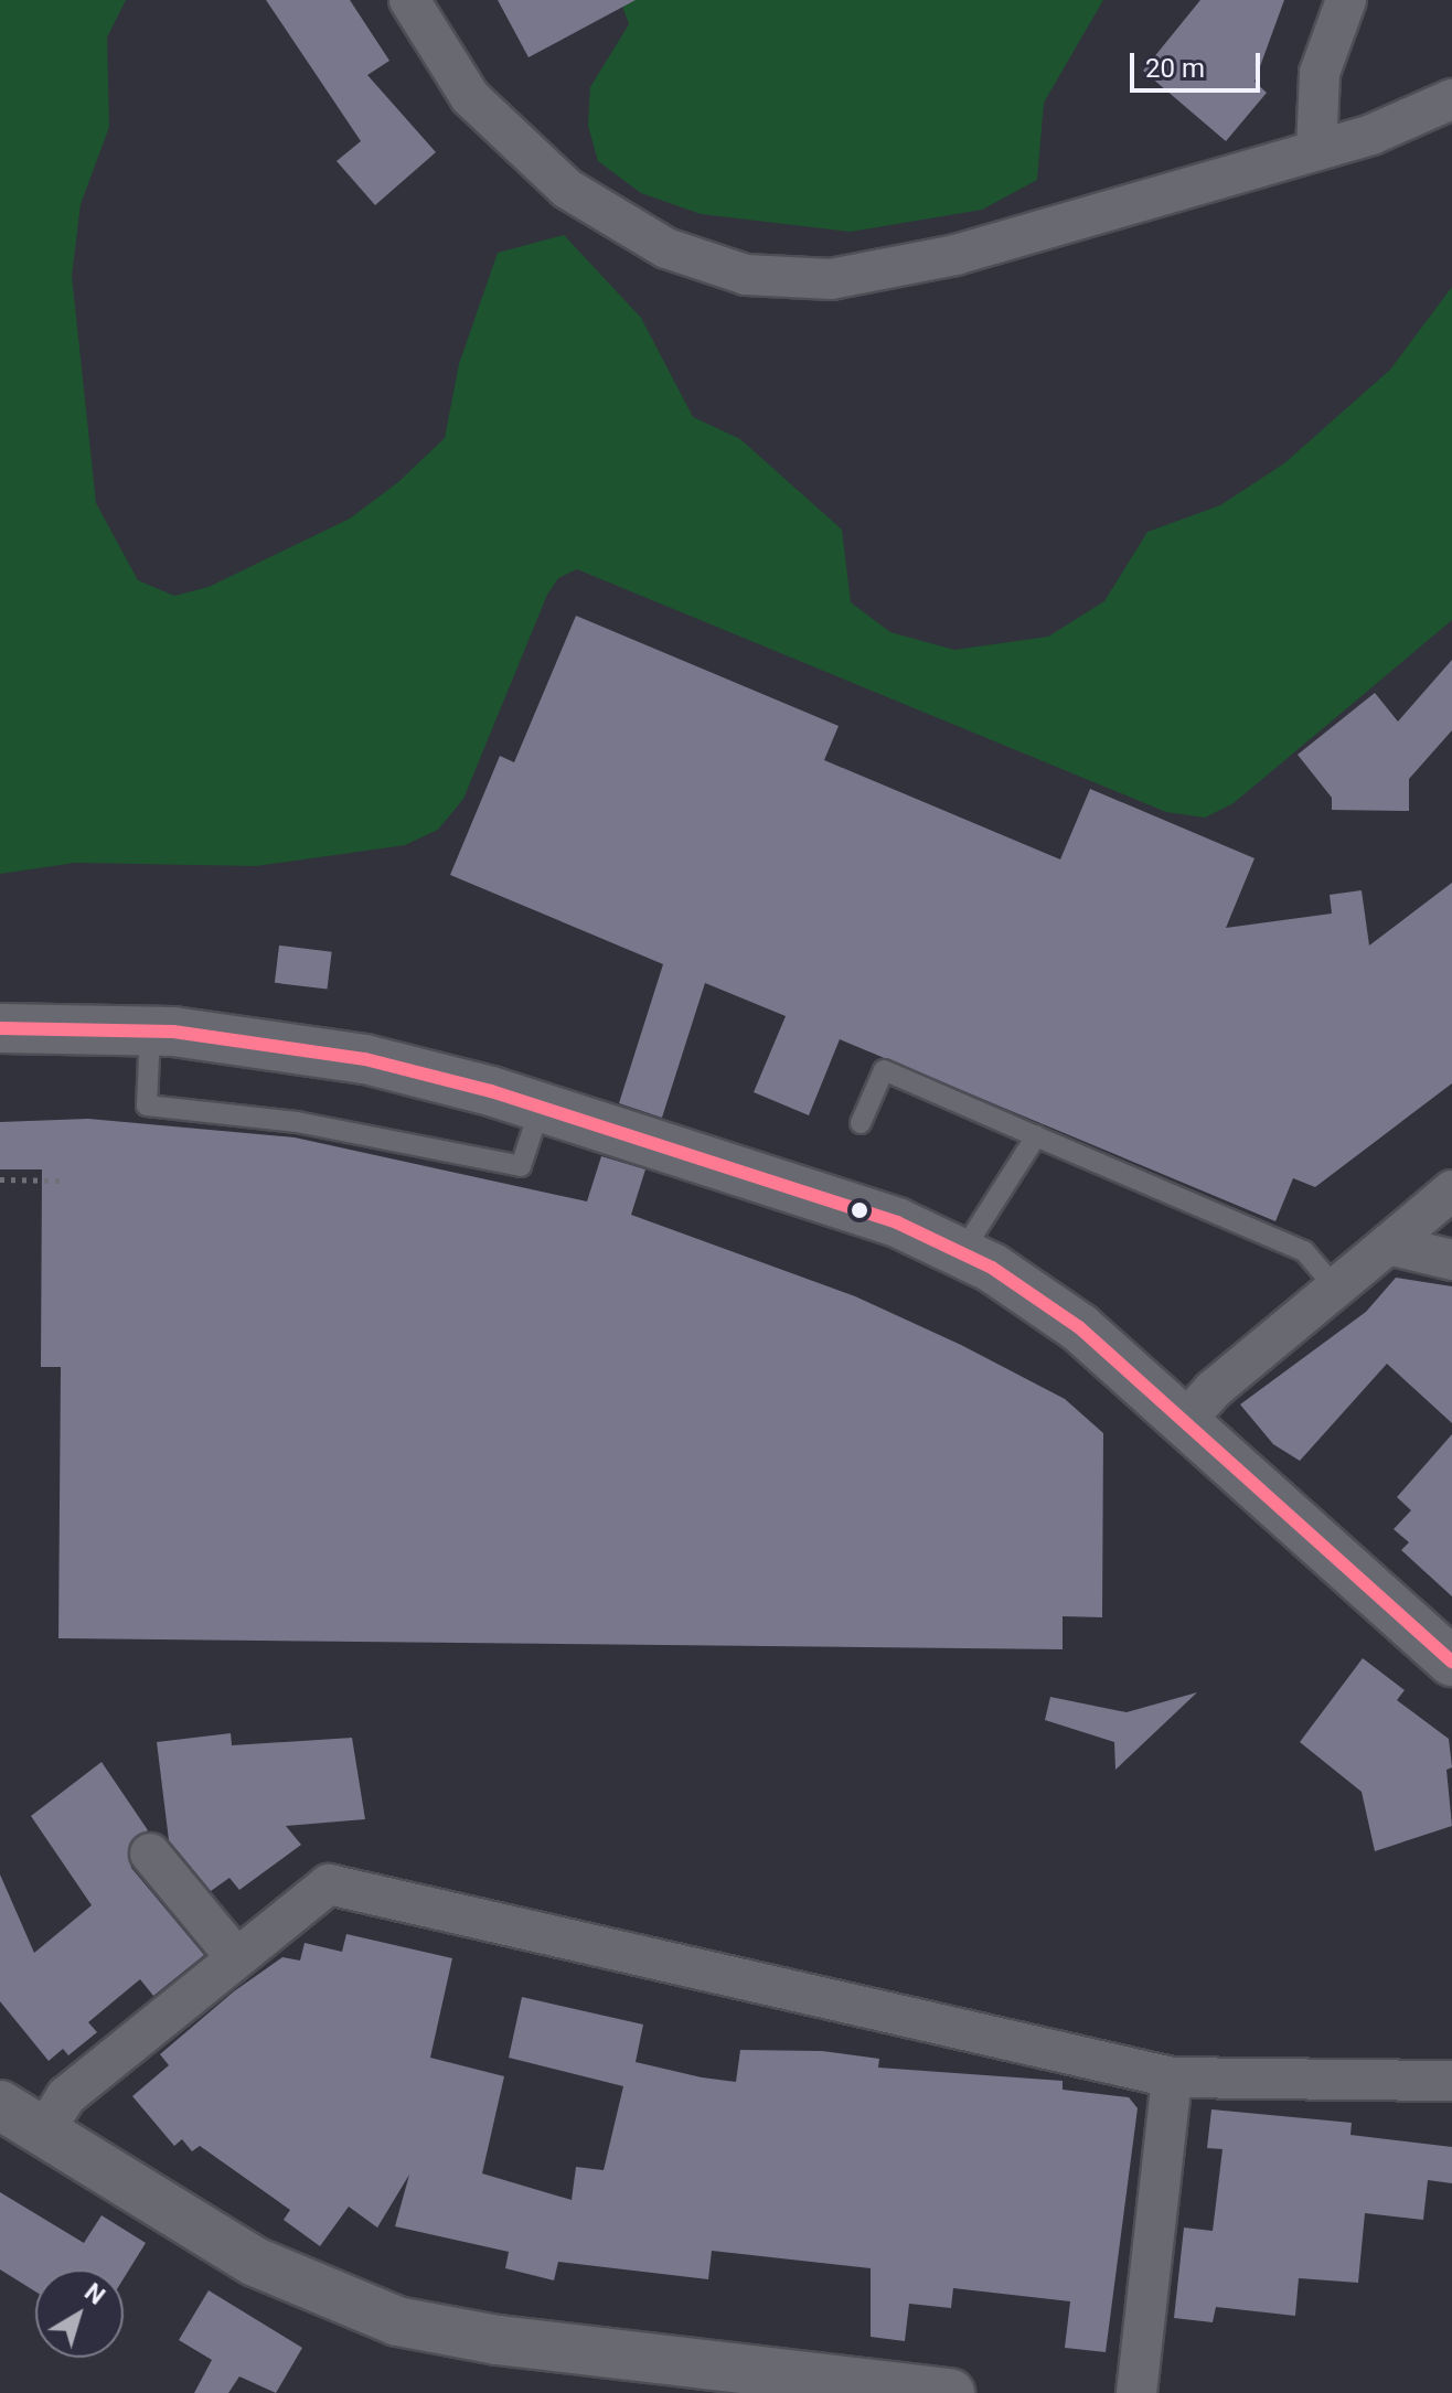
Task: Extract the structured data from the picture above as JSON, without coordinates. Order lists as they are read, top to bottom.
{
  "scale_bar": "20 m",
  "north": "top right"
}
